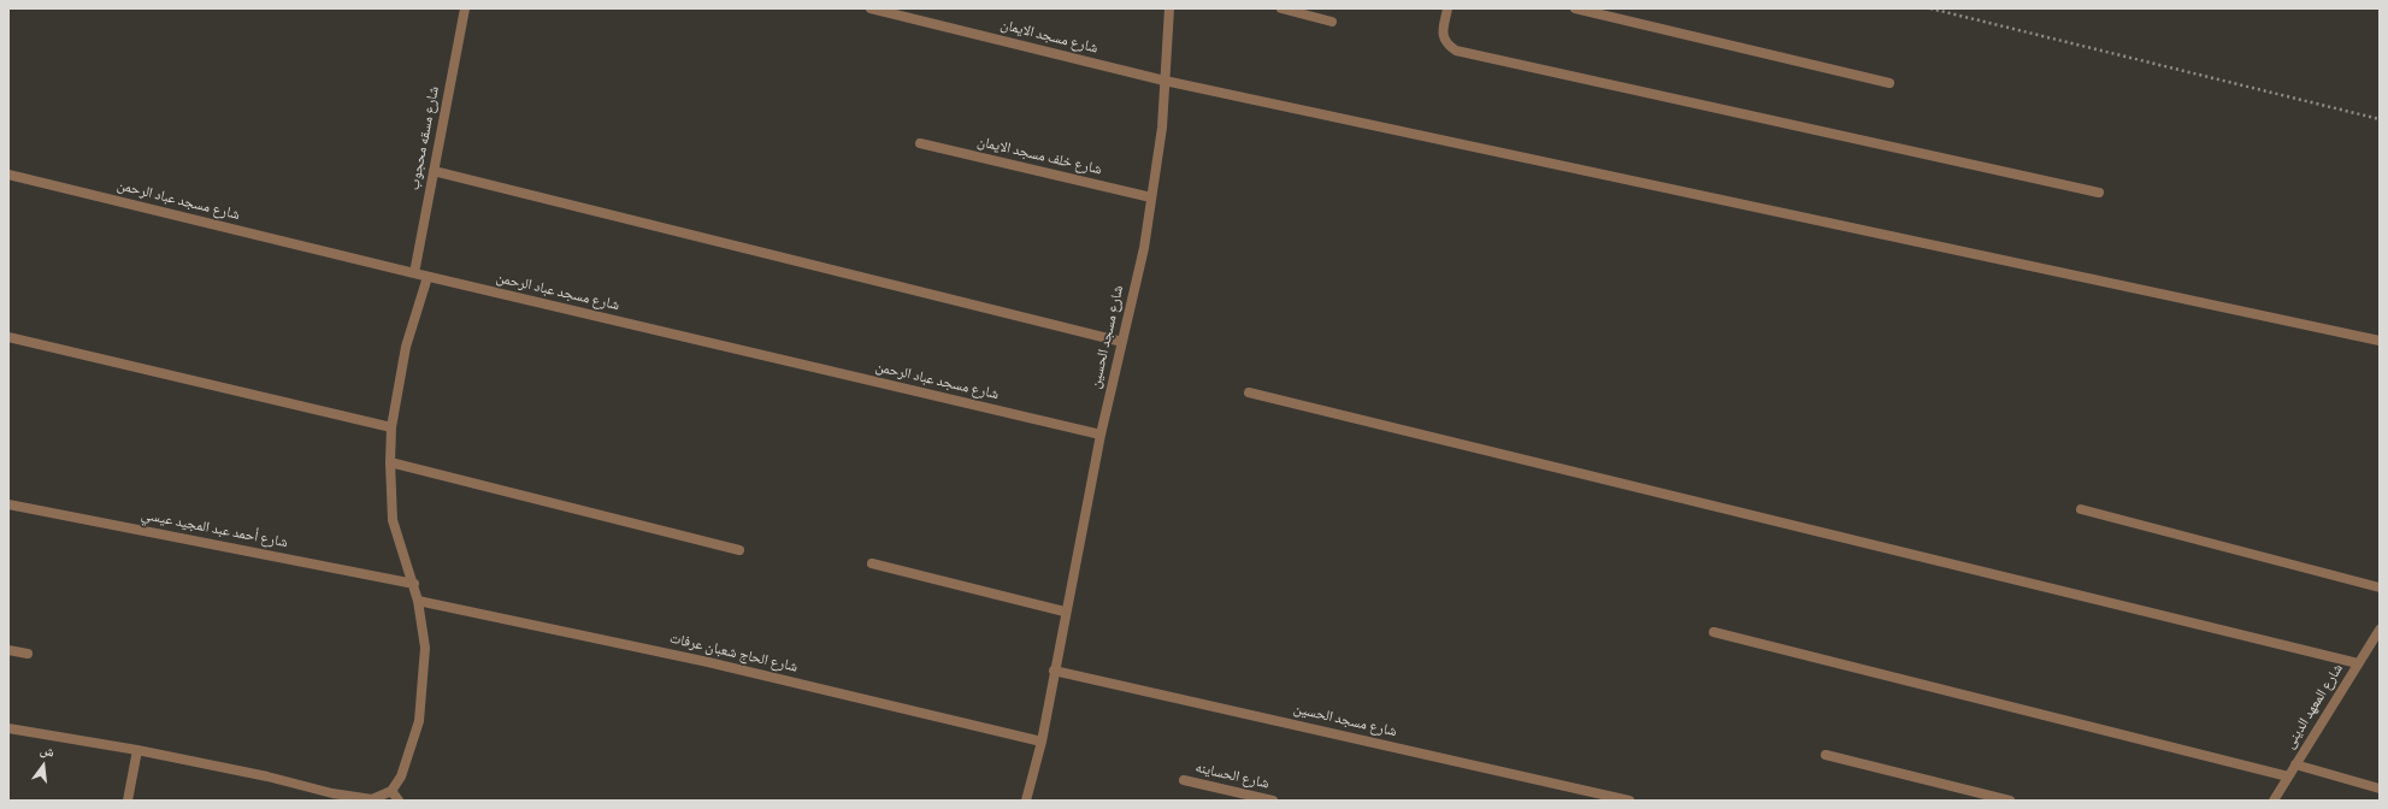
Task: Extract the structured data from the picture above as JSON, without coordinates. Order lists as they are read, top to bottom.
{
  "streets": {
    "street": [
      "شارع مسجد الايمان",
      "شارع مسقه محجوب",
      "شارع خلف مسجد الايمان",
      "شارع مسجد عباد الرحمن",
      "شارع مسجد الحسين",
      "شارع أحمد عبد المجيد عيسي",
      "شارع الحاج شعبان عرفات",
      "شارع المعهد الدينى",
      "شارع الحساينه"
    ]
  },
  "crossings": [
    ["شارع مسجد الايمان", "شارع مسجد الحسين"],
    ["شارع مسقه محجوب", "شارع مسجد عباد الرحمن"],
    ["شارع خلف مسجد الايمان", "شارع مسجد الحسين"],
    ["شارع مسجد عباد الرحمن", "شارع مسجد الحسين"],
    ["شارع مسجد الحسين", "شارع الحاج شعبان عرفات"]
  ],
  "north": "top"
}
